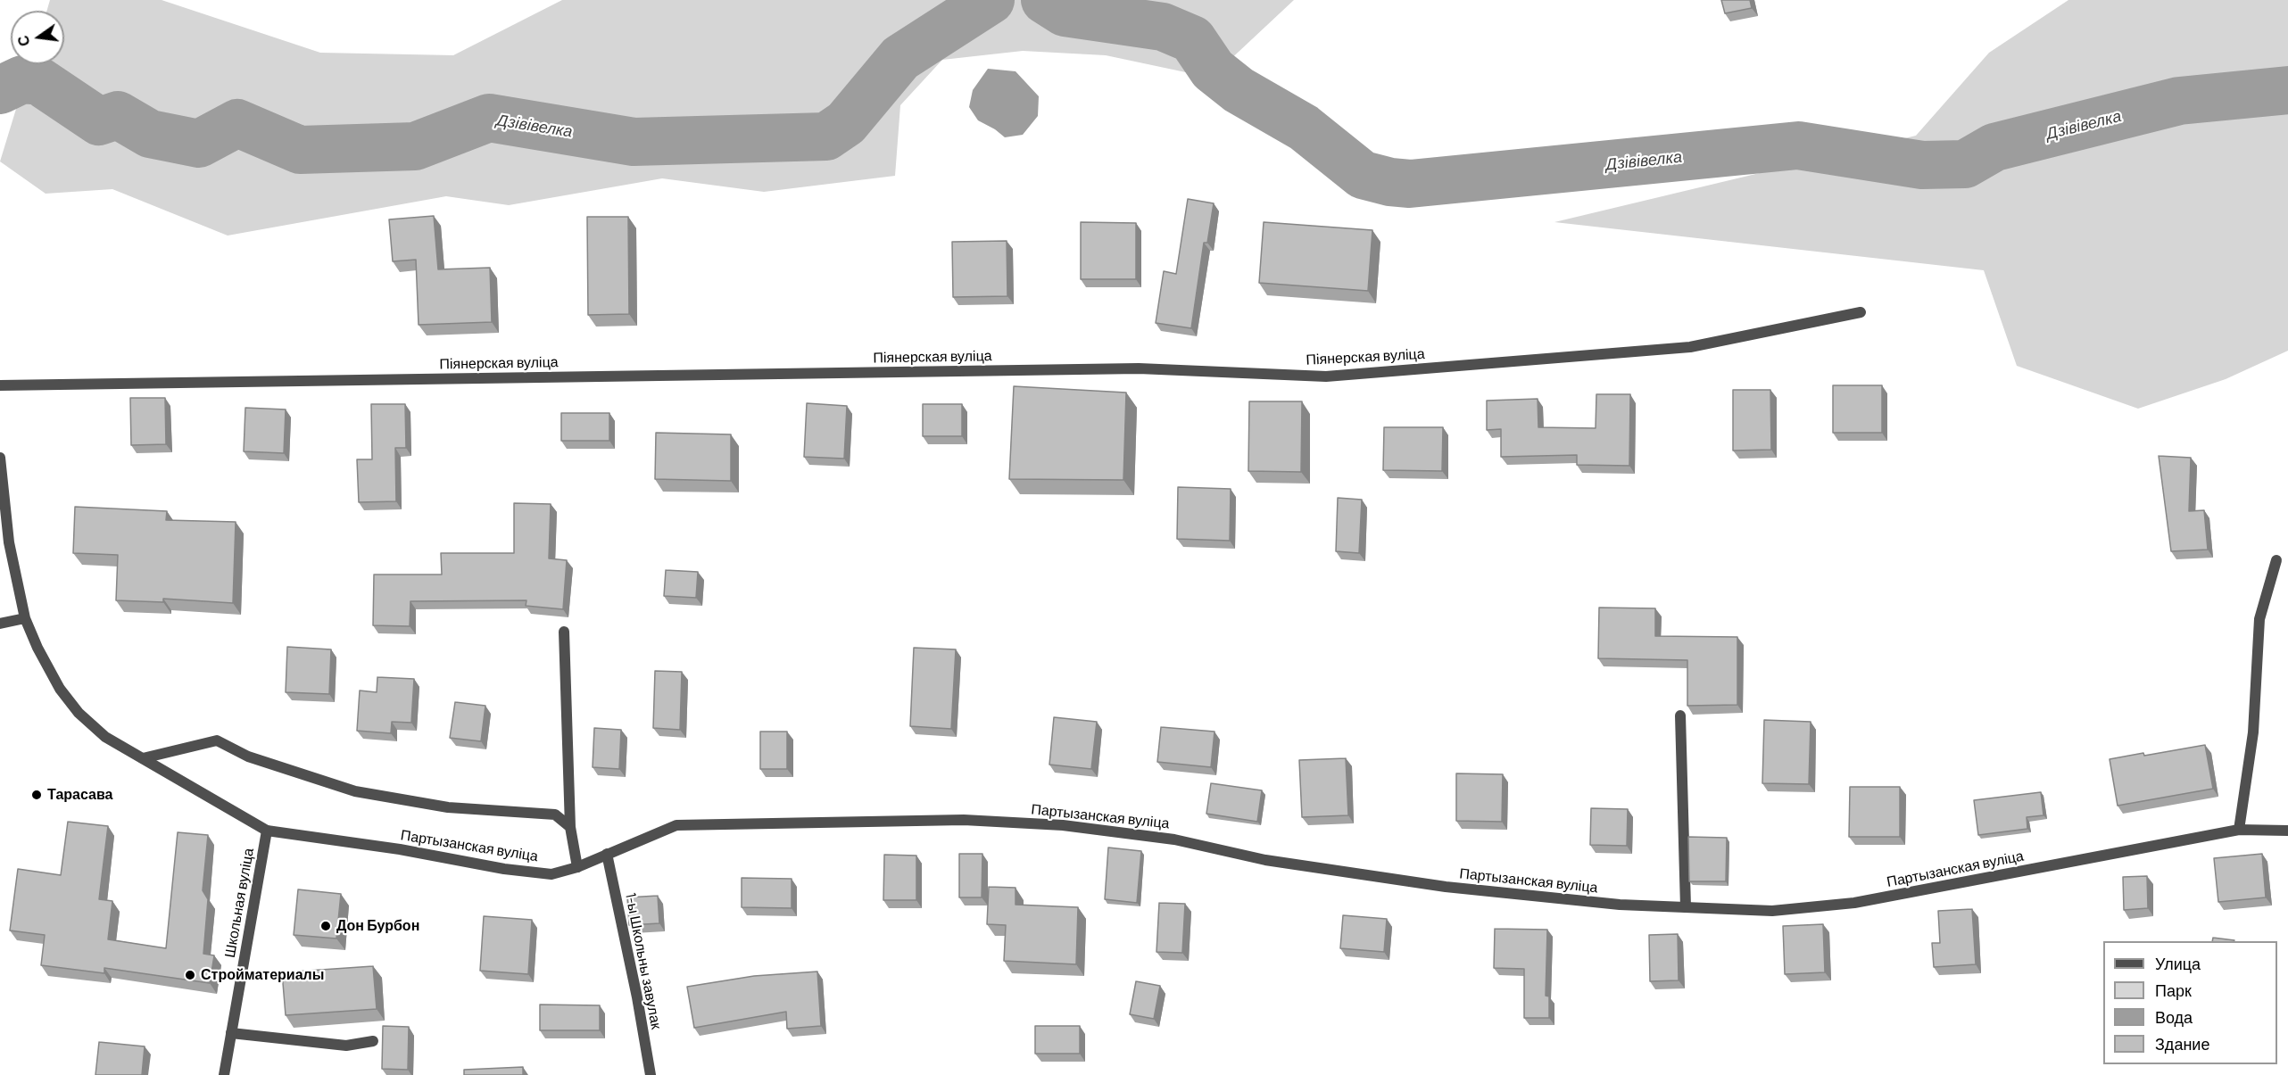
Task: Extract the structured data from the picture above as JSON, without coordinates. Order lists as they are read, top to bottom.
{
  "streets": {
    "street": [
      "Піянерская вуліца",
      "Партызанская вуліца",
      "Школьная вуліца",
      "1-ы Школьны завулак"
    ]
  },
  "crossings": [
    ["Партызанская вуліца", "Школьная вуліца"],
    ["Партызанская вуліца", "1-ы Школьны завулак"]
  ],
  "water": ["Дзівівелка"],
  "places": ["Тарасава", "Дон Бурбон", "Стройматериалы"],
  "legend": [
    "Улица",
    "Парк",
    "Вода",
    "Здание"
  ],
  "north": "left"
}
